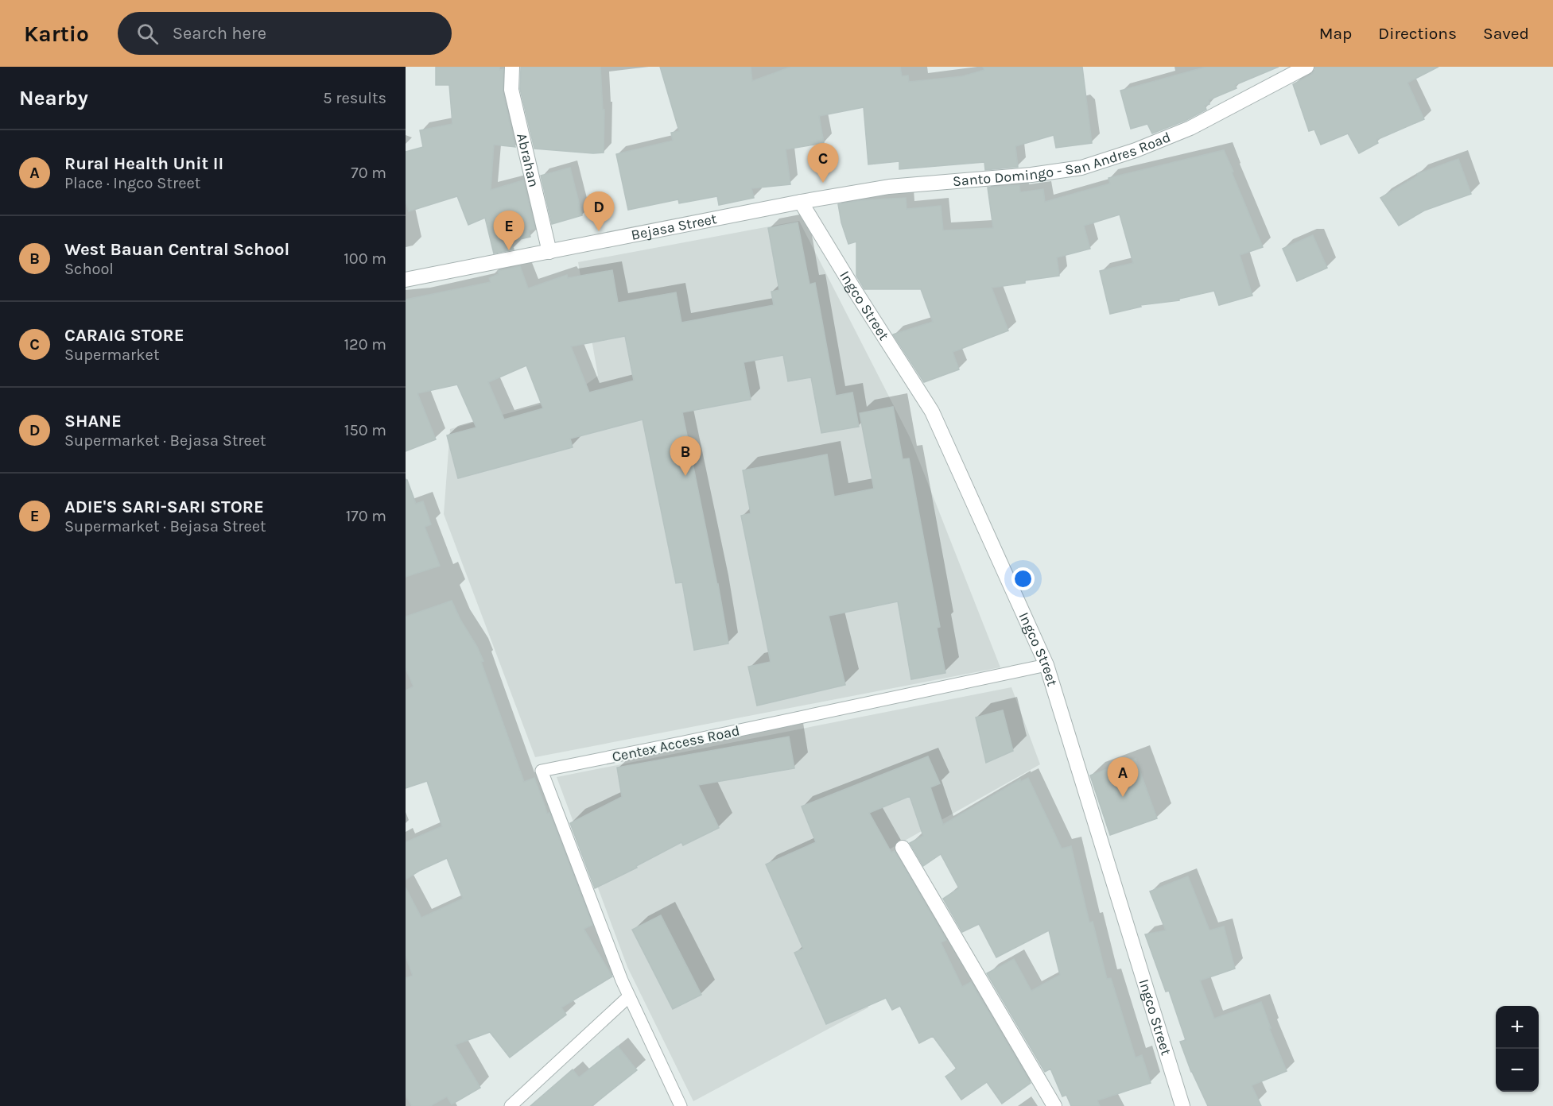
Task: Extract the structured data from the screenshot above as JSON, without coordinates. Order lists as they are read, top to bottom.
{
  "streets": {
    "street": [
      "Santo Domingo - San Andres Road",
      "Abrahan",
      "Bejasa Street",
      "Ingco Street"
    ],
    "lane": ["Centex Access Road"]
  },
  "crossings": [
    ["Santo Domingo - San Andres Road", "Bejasa Street"],
    ["Santo Domingo - San Andres Road", "Ingco Street"],
    ["Abrahan", "Bejasa Street"],
    ["Bejasa Street", "Ingco Street"],
    ["Ingco Street", "Centex Access Road"]
  ],
  "page": {
    "header": "Kartio",
    "search": "Search here",
    "nav": ["Map", "Directions", "Saved"],
    "heading": ["Nearby", "5 results"],
    "list": [
      {
        "mark": "A",
        "name": "Rural Health Unit II",
        "note": "Place · Ingco Street",
        "value": "70 m"
      },
      {
        "mark": "B",
        "name": "West Bauan Central School",
        "note": "School",
        "value": "100 m"
      },
      {
        "mark": "C",
        "name": "CARAIG STORE",
        "note": "Supermarket",
        "value": "120 m"
      },
      {
        "mark": "D",
        "name": "SHANE",
        "note": "Supermarket · Bejasa Street",
        "value": "150 m"
      },
      {
        "mark": "E",
        "name": "ADIE'S SARI-SARI STORE",
        "note": "Supermarket · Bejasa Street",
        "value": "170 m"
      }
    ],
    "pins": [
      "C",
      "D",
      "E",
      "B",
      "A"
    ],
    "map_buttons": ["+", "−"]
  }
}
